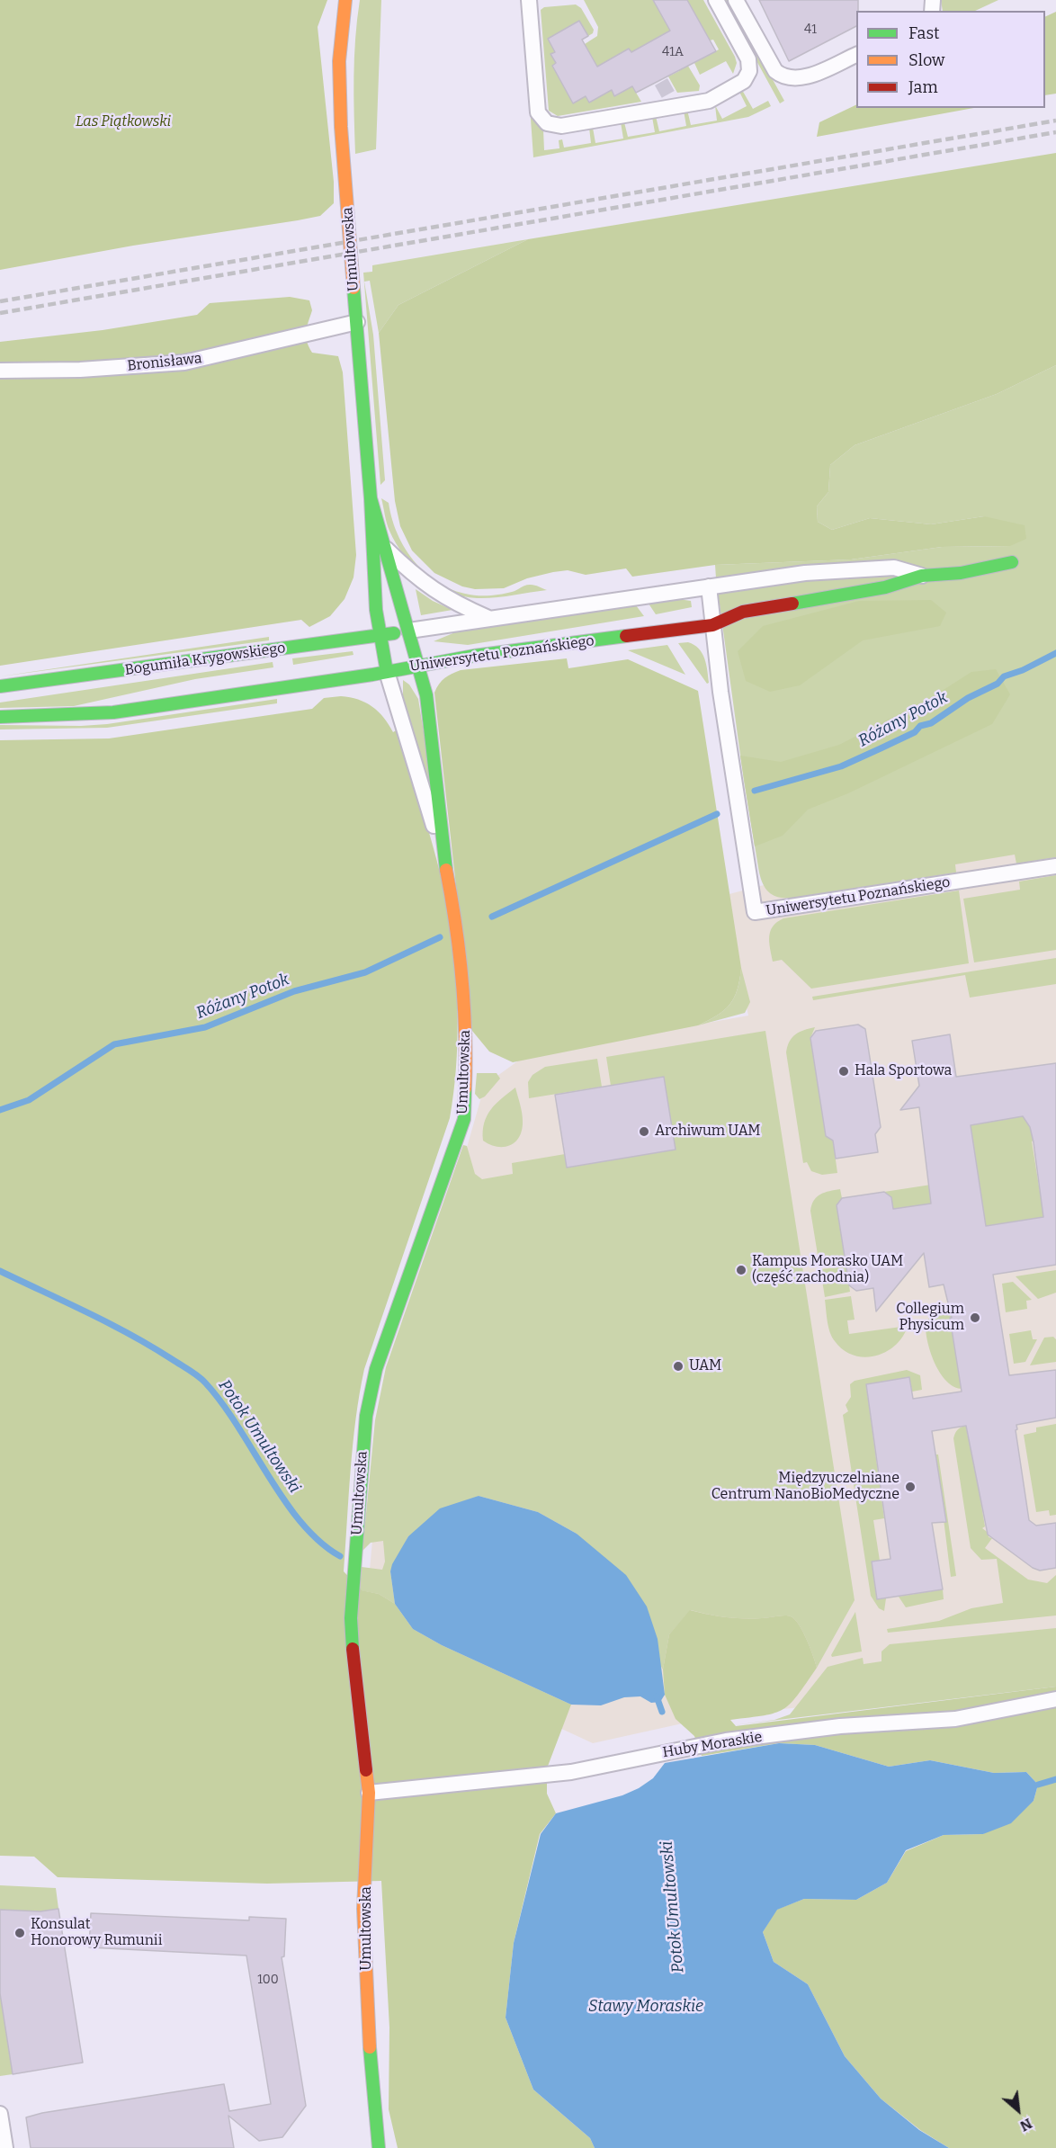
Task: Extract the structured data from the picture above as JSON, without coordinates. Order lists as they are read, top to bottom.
{
  "streets": {
    "street": [
      "Umultowska",
      "Bronisława",
      "Uniwersytetu Poznańskiego",
      "Bogumiła Krygowskiego",
      "Huby Moraskie"
    ]
  },
  "crossings": [
    ["Umultowska", "Bronisława"],
    ["Umultowska", "Uniwersytetu Poznańskiego"],
    ["Umultowska", "Bogumiła Krygowskiego"],
    ["Umultowska", "Huby Moraskie"],
    ["Uniwersytetu Poznańskiego", "Bogumiła Krygowskiego"]
  ],
  "water": ["Różany Potok", "Potok Umultowski", "Stawy Moraskie"],
  "parks": ["Las Piątkowski"],
  "places": [
    "Hala Sportowa",
    "Archiwum UAM",
    "Kampus Morasko UAM (część zachodnia)",
    "Collegium Physicum",
    "UAM",
    "Międzyuczelniane Centrum NanoBioMedyczne",
    "Konsulat Honorowy Rumunii"
  ],
  "house_numbers": ["41", "41A", "100"],
  "legend": ["Fast", "Slow", "Jam"],
  "north": "bottom right"
}
